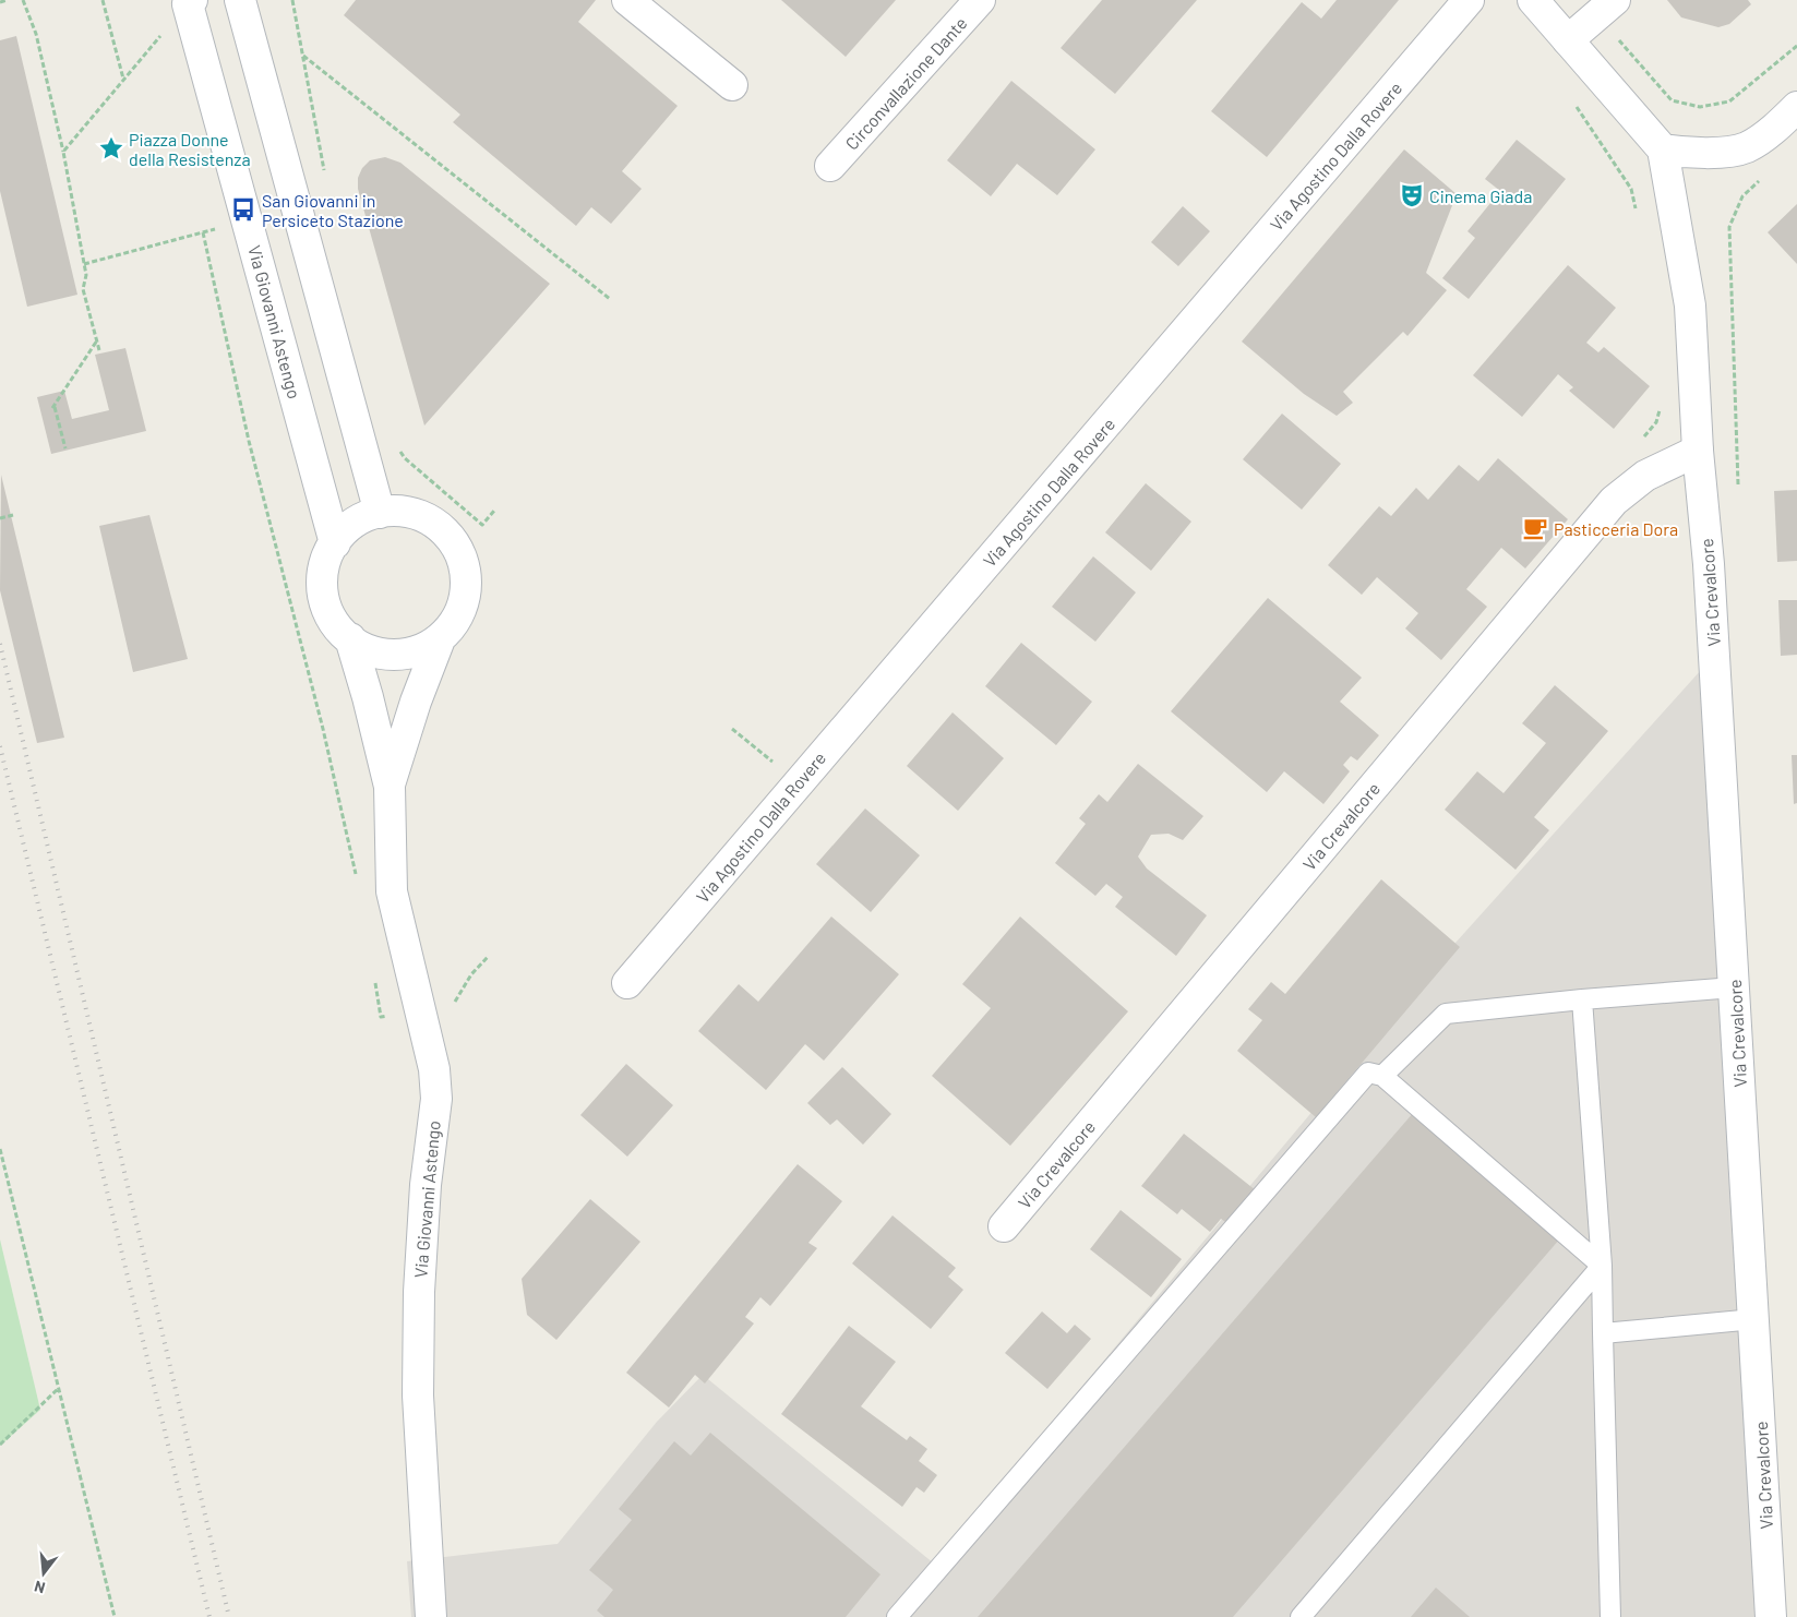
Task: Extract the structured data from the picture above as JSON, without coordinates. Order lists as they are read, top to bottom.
{
  "streets": {
    "street": [
      "Circonvallazione Dante",
      "Via Agostino Dalla Rovere",
      "Via Giovanni Astengo",
      "Via Crevalcore"
    ]
  },
  "places": {
    "place": ["Piazza Donne della Resistenza"],
    "theatre": ["Cinema Giada"],
    "bus stop": ["San Giovanni in Persiceto Stazione"],
    "cafe": ["Pasticceria Dora"]
  },
  "north": "bottom"
}
